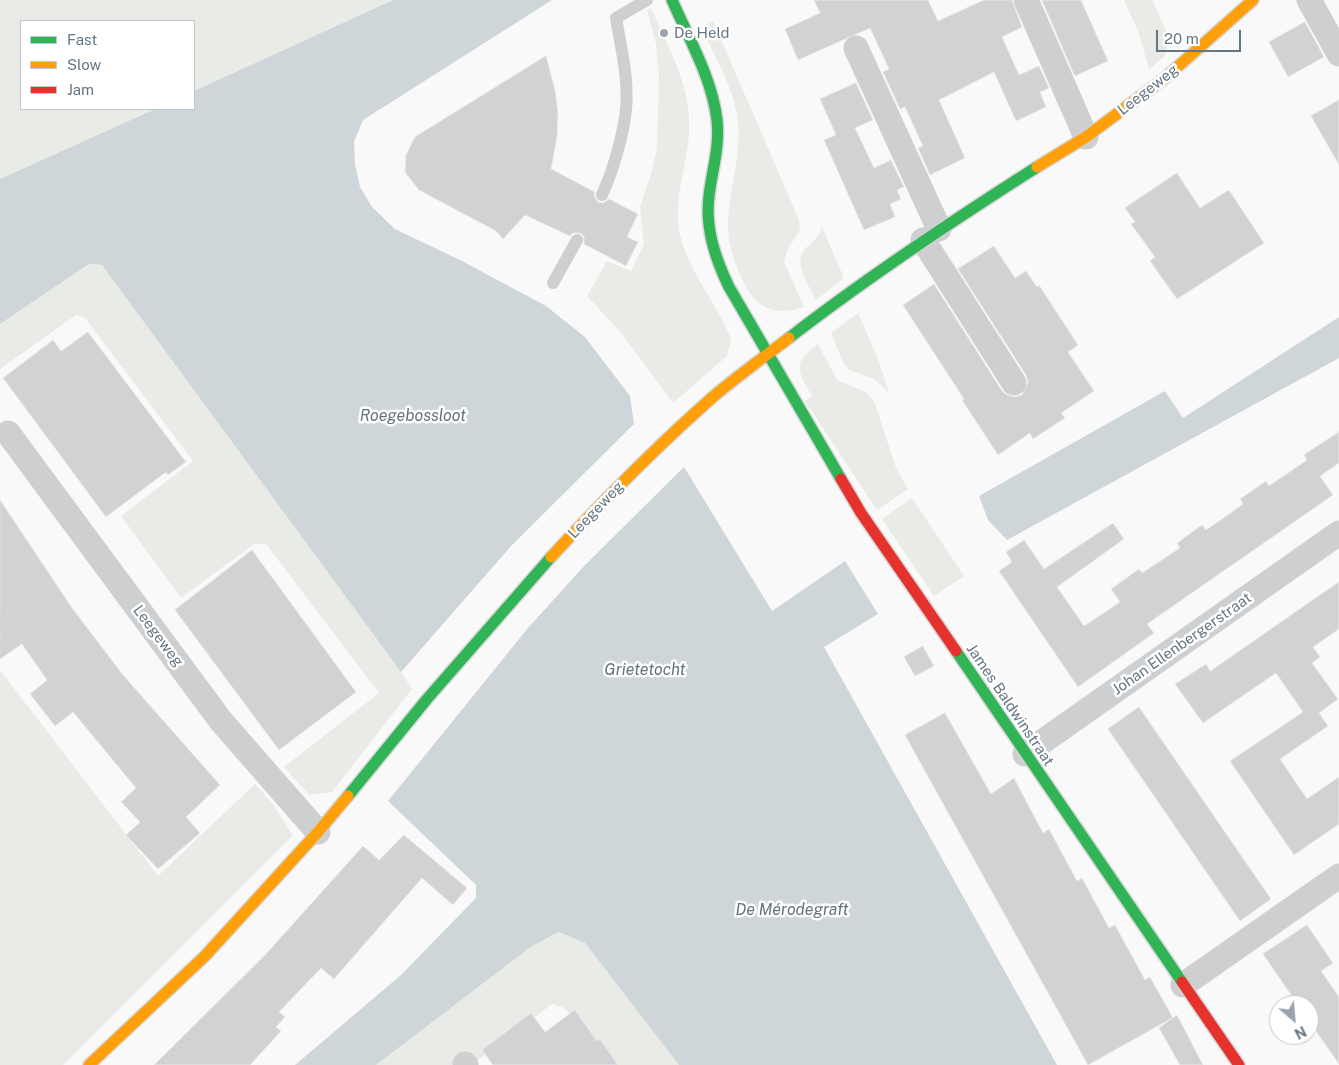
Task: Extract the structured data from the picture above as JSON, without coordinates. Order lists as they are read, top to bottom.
{
  "streets": {
    "street": ["Leegeweg", "Johan Ellenbergerstraat", "James Baldwinstraat"]
  },
  "crossings": [
    ["Leegeweg", "James Baldwinstraat"],
    ["Johan Ellenbergerstraat", "James Baldwinstraat"]
  ],
  "water": ["Roegebossloot", "Grietetocht", "De Mérodegraft"],
  "places": ["De Held"],
  "legend": ["Fast", "Slow", "Jam"],
  "scale_bar": "20 m",
  "north": "bottom right"
}
